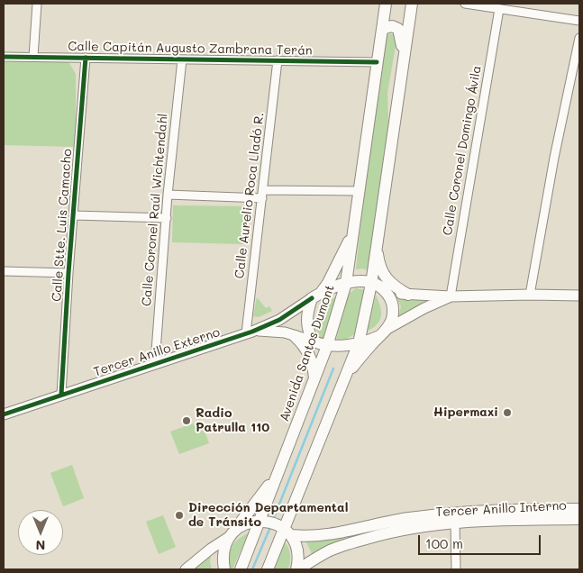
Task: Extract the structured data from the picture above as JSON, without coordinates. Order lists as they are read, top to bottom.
{
  "streets": {
    "main road": ["Avenida Santos Dumont", "Tercer Anillo Interno"],
    "street": [
      "Calle Capitán Augusto Zambrana Terán",
      "Calle Coronel Domingo Ávila",
      "Calle Aurelio Roca Lladó R.",
      "Calle Coronel Raúl Wichtendahl",
      "Calle Stte. Luis Camacho",
      "Tercer Anillo Externo"
    ]
  },
  "crossings": [
    ["Calle Capitán Augusto Zambrana Terán", "Calle Aurelio Roca Lladó R."],
    ["Calle Capitán Augusto Zambrana Terán", "Calle Coronel Raúl Wichtendahl"],
    ["Calle Capitán Augusto Zambrana Terán", "Calle Stte. Luis Camacho"],
    ["Calle Capitán Augusto Zambrana Terán", "Avenida Santos Dumont"],
    ["Calle Aurelio Roca Lladó R.", "Tercer Anillo Externo"],
    ["Calle Coronel Raúl Wichtendahl", "Tercer Anillo Externo"],
    ["Calle Stte. Luis Camacho", "Tercer Anillo Externo"],
    ["Avenida Santos Dumont", "Tercer Anillo Interno"]
  ],
  "places": ["Hipermaxi", "Radio Patrulla 110", "Dirección Departamental de Tránsito"],
  "scale_bar": "100 m",
  "north": "bottom"
}
